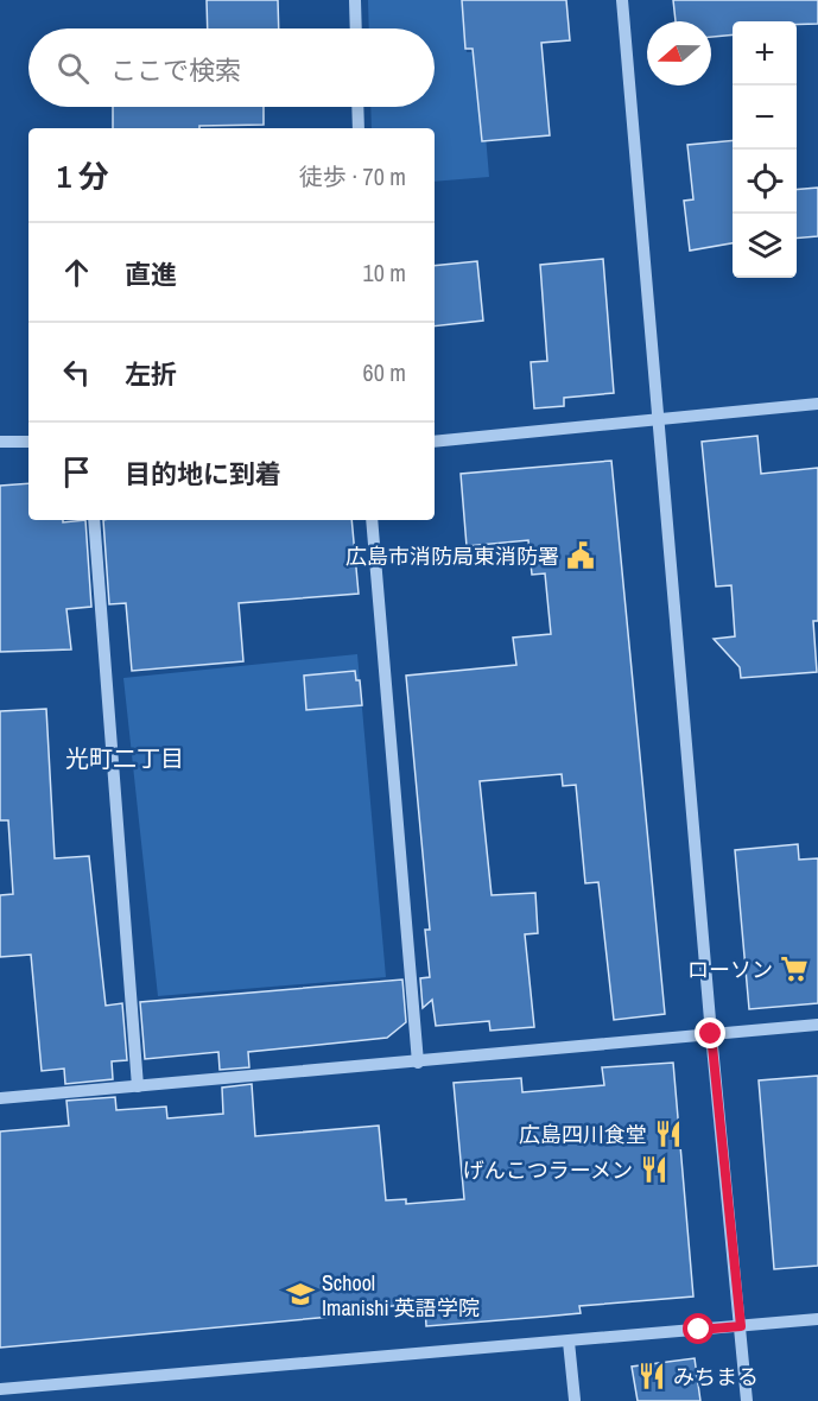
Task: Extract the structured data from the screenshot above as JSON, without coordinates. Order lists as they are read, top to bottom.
{
  "districts": ["光町二丁目"],
  "places": {
    "public building": ["広島市消防局東消防署"],
    "supermarket": ["ローソン"],
    "restaurant": ["広島四川食堂", "げんこつラーメン", "みちまる"],
    "school or university": ["School Imanishi 英語学院"]
  },
  "north": "left",
  "page": {
    "map_buttons": ["+", "−"],
    "search": "ここで検索",
    "heading": ["1 分", "徒歩 · 70 m"],
    "list": [
      ["直進", "10 m"],
      ["左折", "60 m"],
      "目的地に到着"
    ]
  }
}
